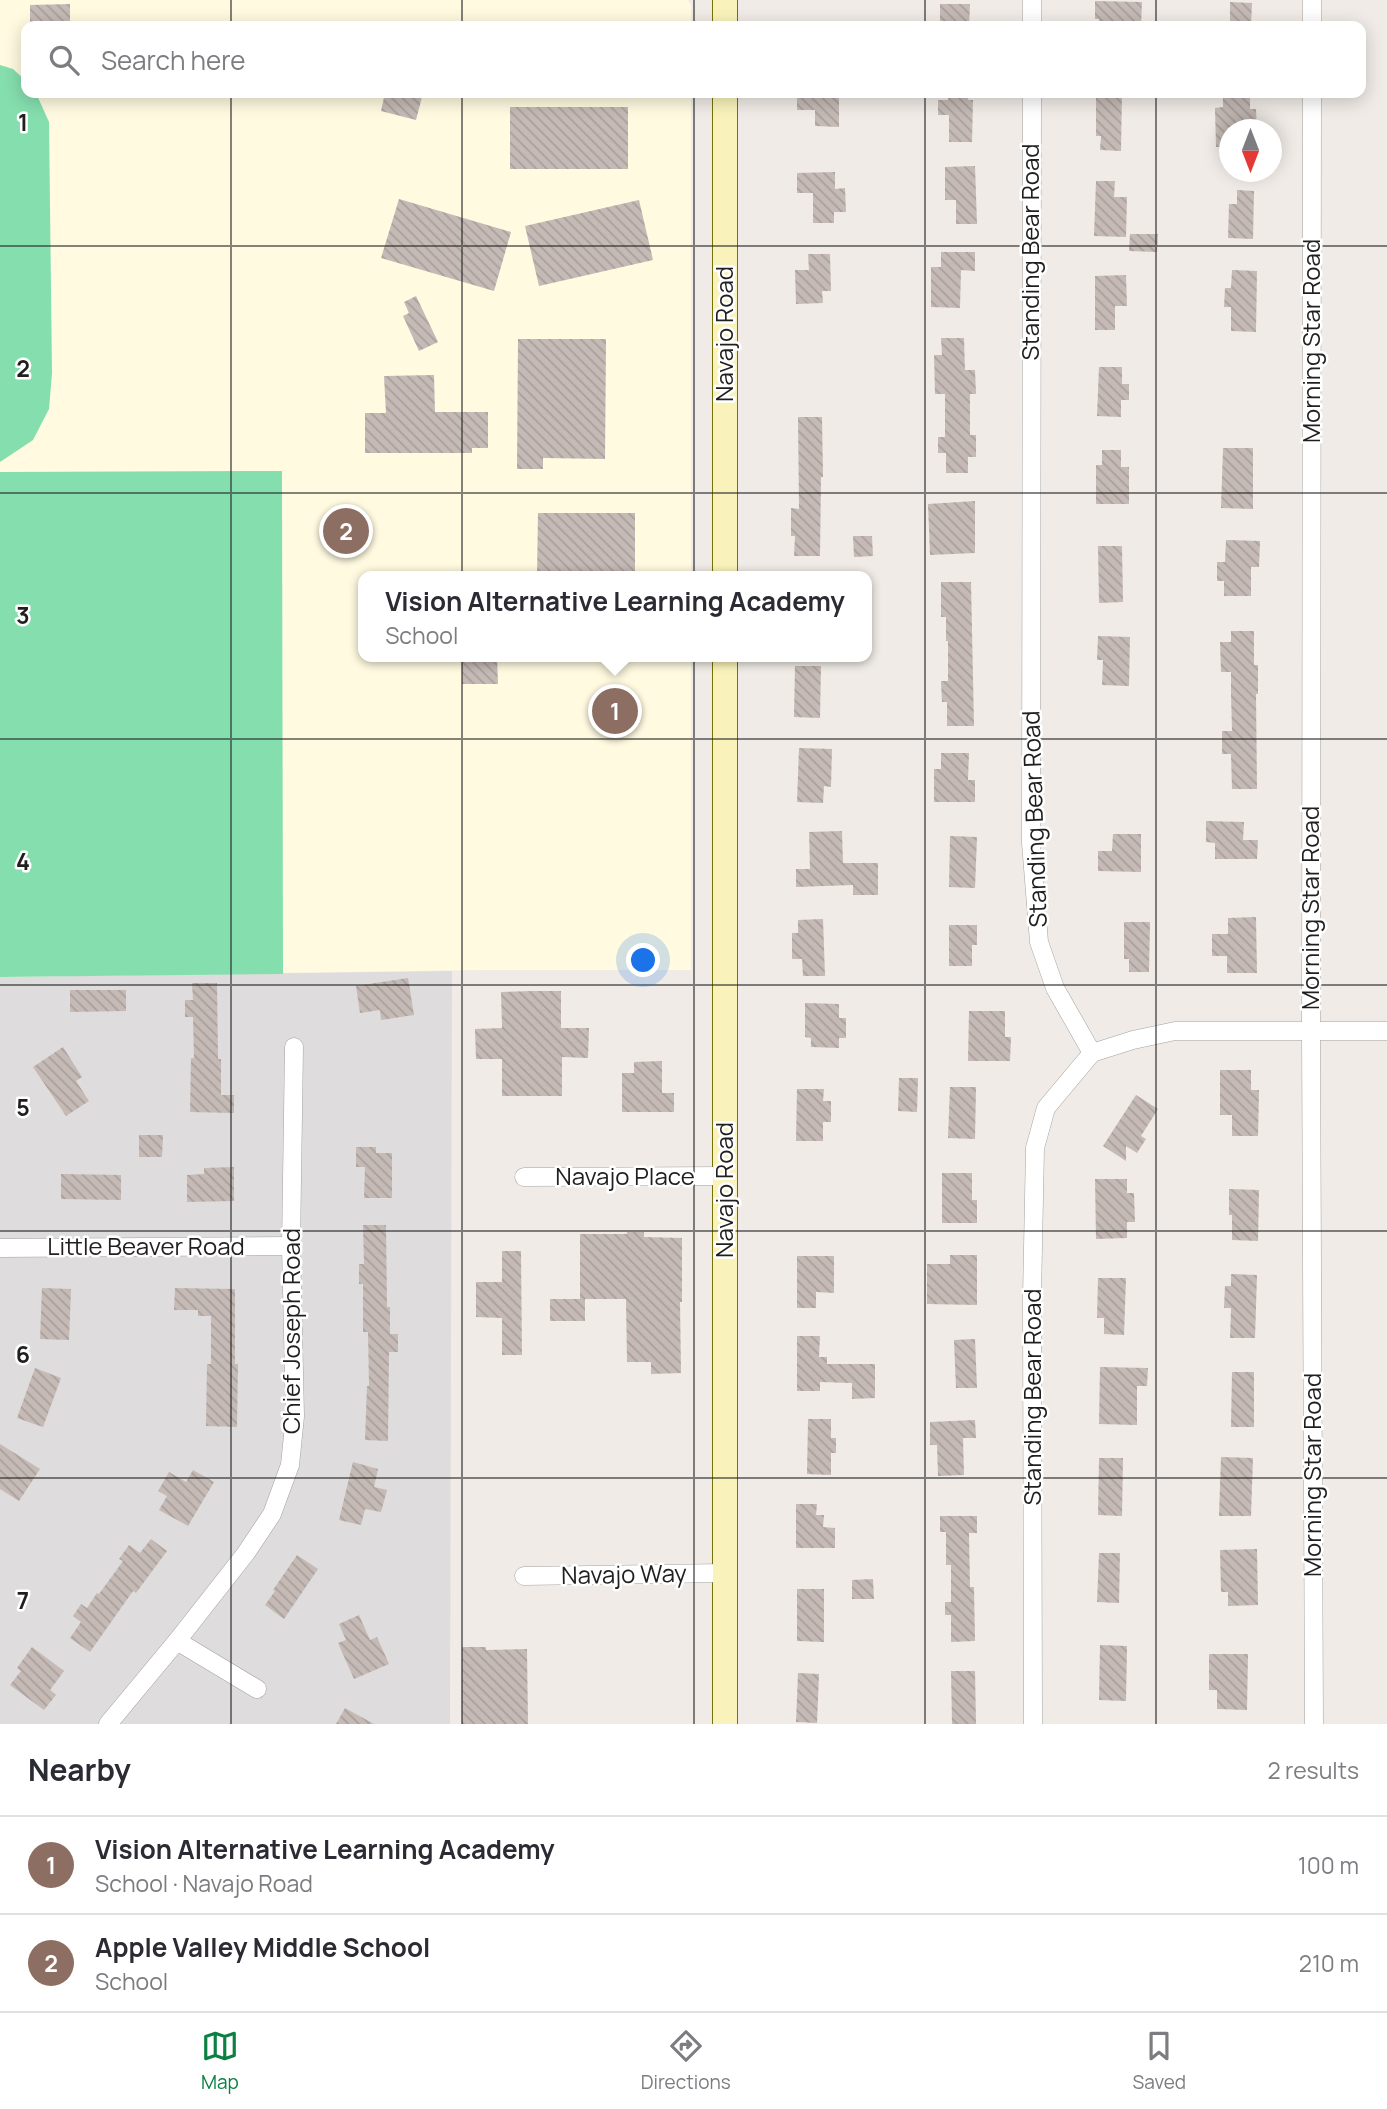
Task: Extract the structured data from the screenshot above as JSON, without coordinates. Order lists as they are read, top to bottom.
{
  "streets": {
    "main road": ["Navajo Road"],
    "street": [
      "Standing Bear Road",
      "Morning Star Road",
      "Navajo Place",
      "Little Beaver Road",
      "Chief Joseph Road",
      "Navajo Way"
    ]
  },
  "crossings": [
    ["Navajo Road", "Navajo Place"],
    ["Navajo Road", "Navajo Way"],
    ["Little Beaver Road", "Chief Joseph Road"]
  ],
  "north": "bottom",
  "page": {
    "search": "Search here",
    "pins": ["2", "1"],
    "popup": ["Vision Alternative Learning Academy", "School"],
    "heading": ["Nearby", "2 results"],
    "list": [
      {
        "mark": "1",
        "name": "Vision Alternative Learning Academy",
        "note": "School · Navajo Road",
        "value": "100 m"
      },
      {
        "mark": "2",
        "name": "Apple Valley Middle School",
        "note": "School",
        "value": "210 m"
      }
    ],
    "nav": ["Map", "Directions", "Saved"]
  },
  "grid": {
    "rows": [
      "1",
      "2",
      "3",
      "4",
      "5",
      "6",
      "7"
    ]
  }
}
